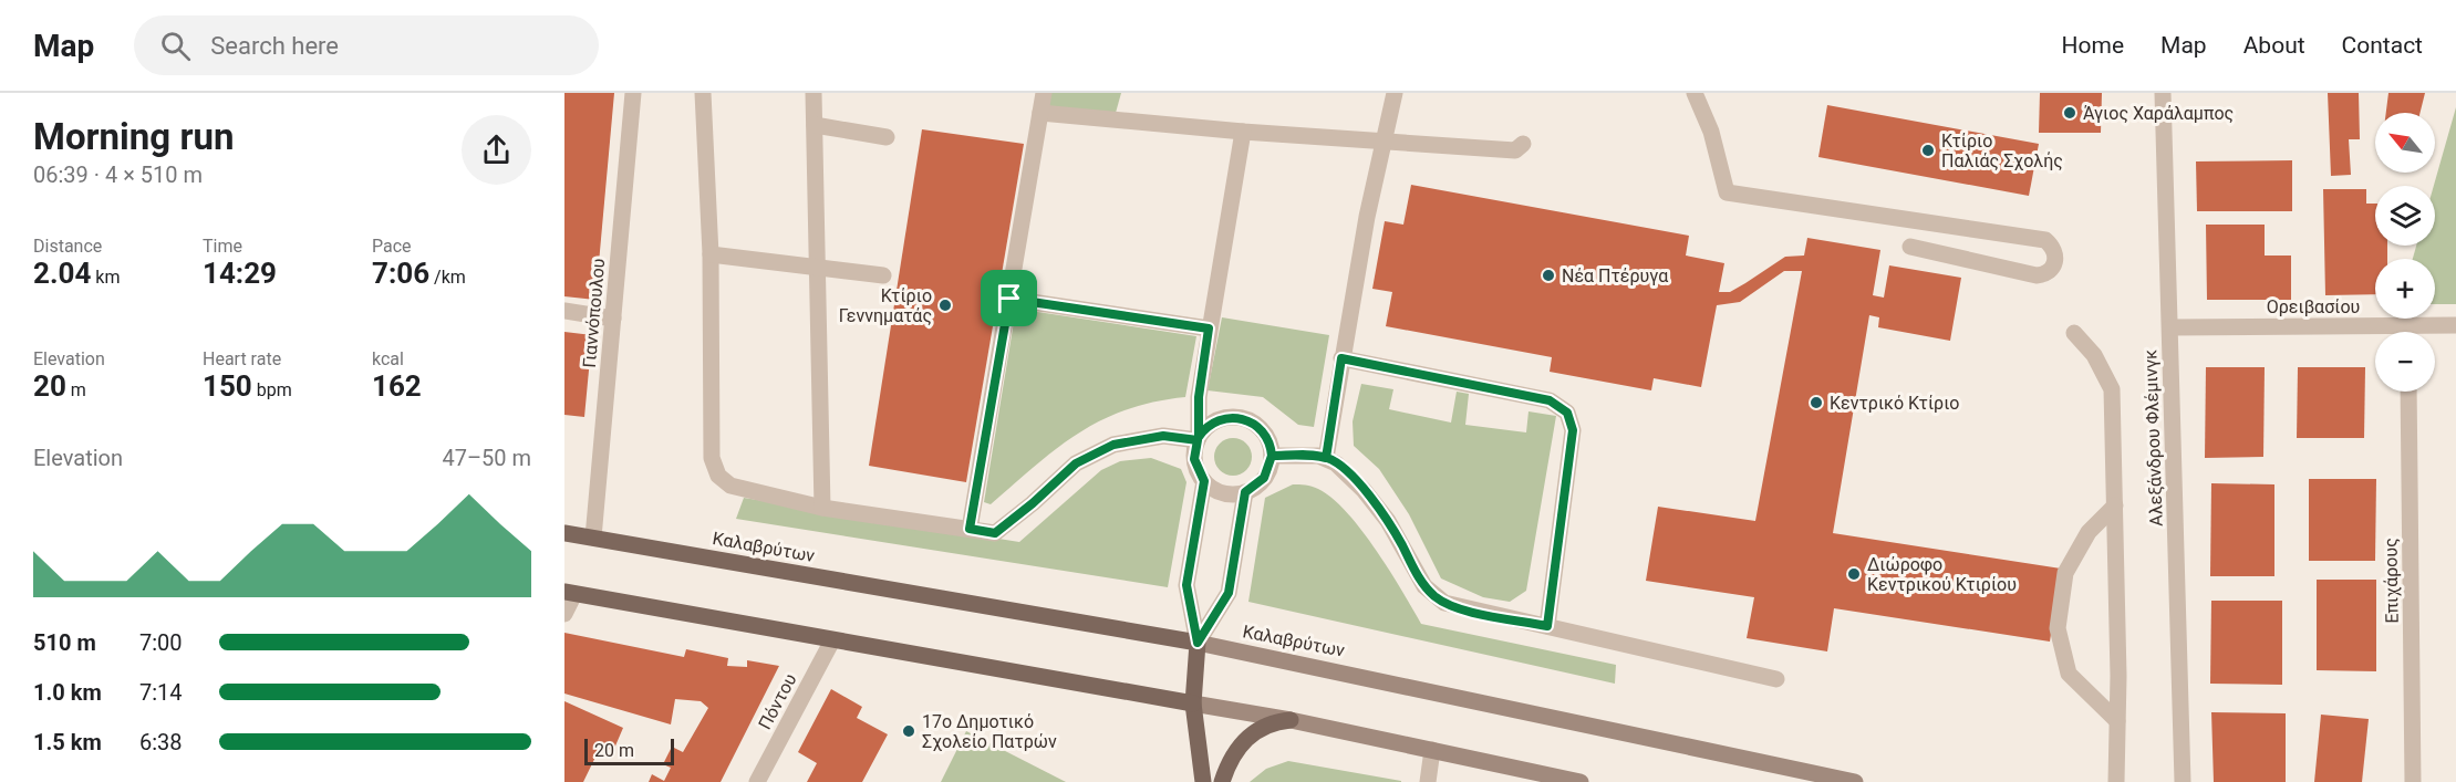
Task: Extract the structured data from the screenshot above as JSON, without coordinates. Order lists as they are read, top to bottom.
{
  "streets": {
    "main road": ["Καλαβρύτων"],
    "street": [
      "Ορειβασίου",
      "Γιαννόπουλου",
      "Αλεξάνδρου Φλέμινγκ",
      "Επιχάρους",
      "Πόντου"
    ]
  },
  "crossings": [
    ["Ορειβασίου", "Αλεξάνδρου Φλέμινγκ"],
    ["Γιαννόπουλου", "Καλαβρύτων"]
  ],
  "places": [
    "Άγιος Χαράλαμπος",
    "Κτίριο Παλιάς Σχολής",
    "Νέα Πτέρυγα",
    "Κτίριο Γεννηματάς",
    "Κεντρικό Κτίριο",
    "Διώροφο Κεντρικού Κτιρίου",
    "17ο Δημοτικό Σχολείο Πατρών"
  ],
  "scale_bar": "20 m",
  "north": "top left",
  "page": {
    "header": "Map",
    "search": "Search here",
    "nav": [
      "Home",
      "Map",
      "About",
      "Contact"
    ],
    "heading": ["Morning run", "06:39 · 4 × 510 m"],
    "map_buttons": ["+", "−"],
    "stats": [
      ["Distance", "2.04 km"],
      ["Time", "14:29"],
      ["Pace", "7:06 /km"],
      ["Elevation", "20 m"],
      ["Heart rate", "150 bpm"],
      ["kcal", "162"]
    ],
    "chart": ["Elevation", "47–50 m"],
    "list": [
      {
        "name": "510 m",
        "note": "7:00"
      },
      {
        "name": "1.0 km",
        "note": "7:14"
      },
      {
        "name": "1.5 km",
        "note": "6:38"
      }
    ],
    "scale": "20 m"
  }
}
